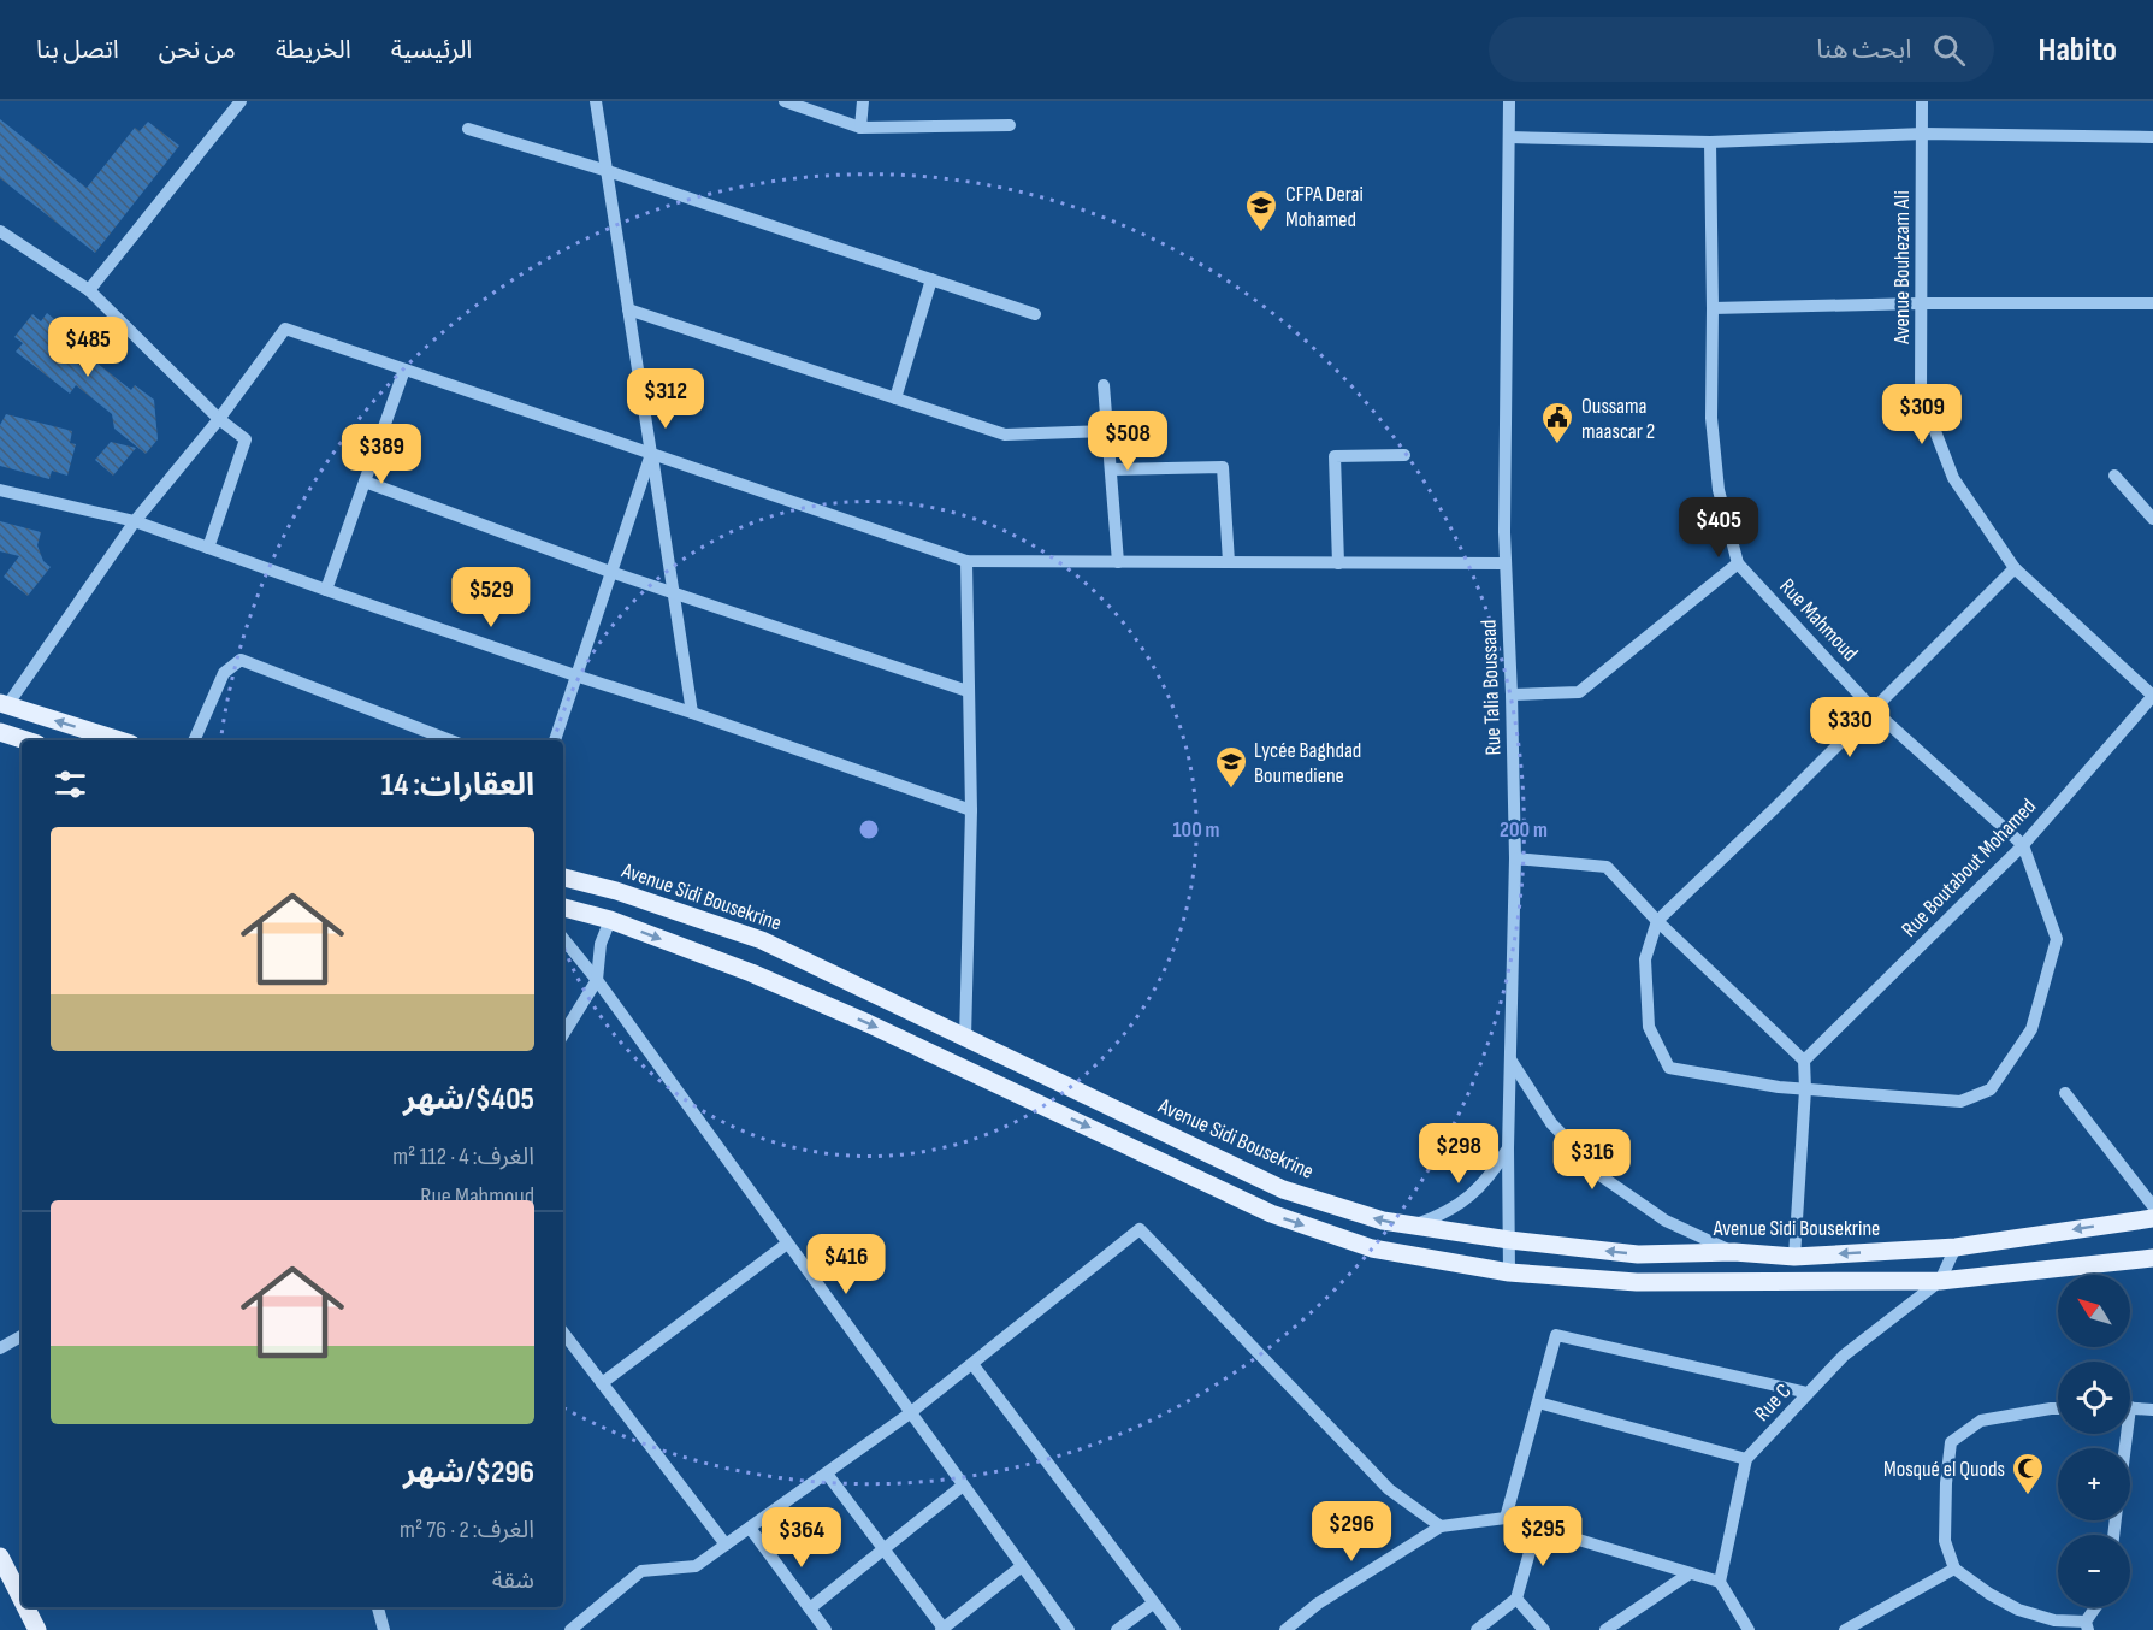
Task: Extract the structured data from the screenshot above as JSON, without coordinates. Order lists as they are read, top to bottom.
{
  "streets": {
    "main road": ["Avenue Sidi Bousekrine"],
    "street": [
      "Avenue Bouhezam Ali",
      "Rue Mahmoud",
      "Rue Talia Boussaad",
      "Rue Boutabout Mohamed",
      "Rue C"
    ]
  },
  "crossings": [
    ["Avenue Bouhezam Ali", "Rue Boutabout Mohamed"],
    ["Rue Mahmoud", "Rue Boutabout Mohamed"],
    ["Rue Talia Boussaad", "Avenue Sidi Bousekrine"],
    ["Avenue Sidi Bousekrine", "Rue C"]
  ],
  "places": {
    "school or university": ["CFPA Derai Mohamed", "Lycée Baghdad Boumediene"],
    "public building": ["Oussama maascar 2"],
    "mosque": ["Mosqué el Quods"]
  },
  "north": "top left",
  "page": {
    "header": "Habito",
    "search": "ابحث هنا",
    "nav": [
      "الرئيسية",
      "الخريطة",
      "من نحن",
      "اتصل بنا"
    ],
    "price": [
      "$485",
      "$312",
      "$309",
      "$508",
      "$389",
      "$405",
      "$529",
      "$330",
      "$298",
      "$316",
      "$416",
      "$296",
      "$295",
      "$364"
    ],
    "heading": "العقارات: 14",
    "list": [
      {
        "name": "$405/شهر",
        "note": "الغرف: 4 · 112 m² · Rue Mahmoud"
      },
      {
        "name": "$296/شهر",
        "note": "الغرف: 2 · 76 m² · شقة"
      }
    ],
    "map_buttons": ["+", "−"]
  },
  "rings": ["100 m", "200 m"]
}
